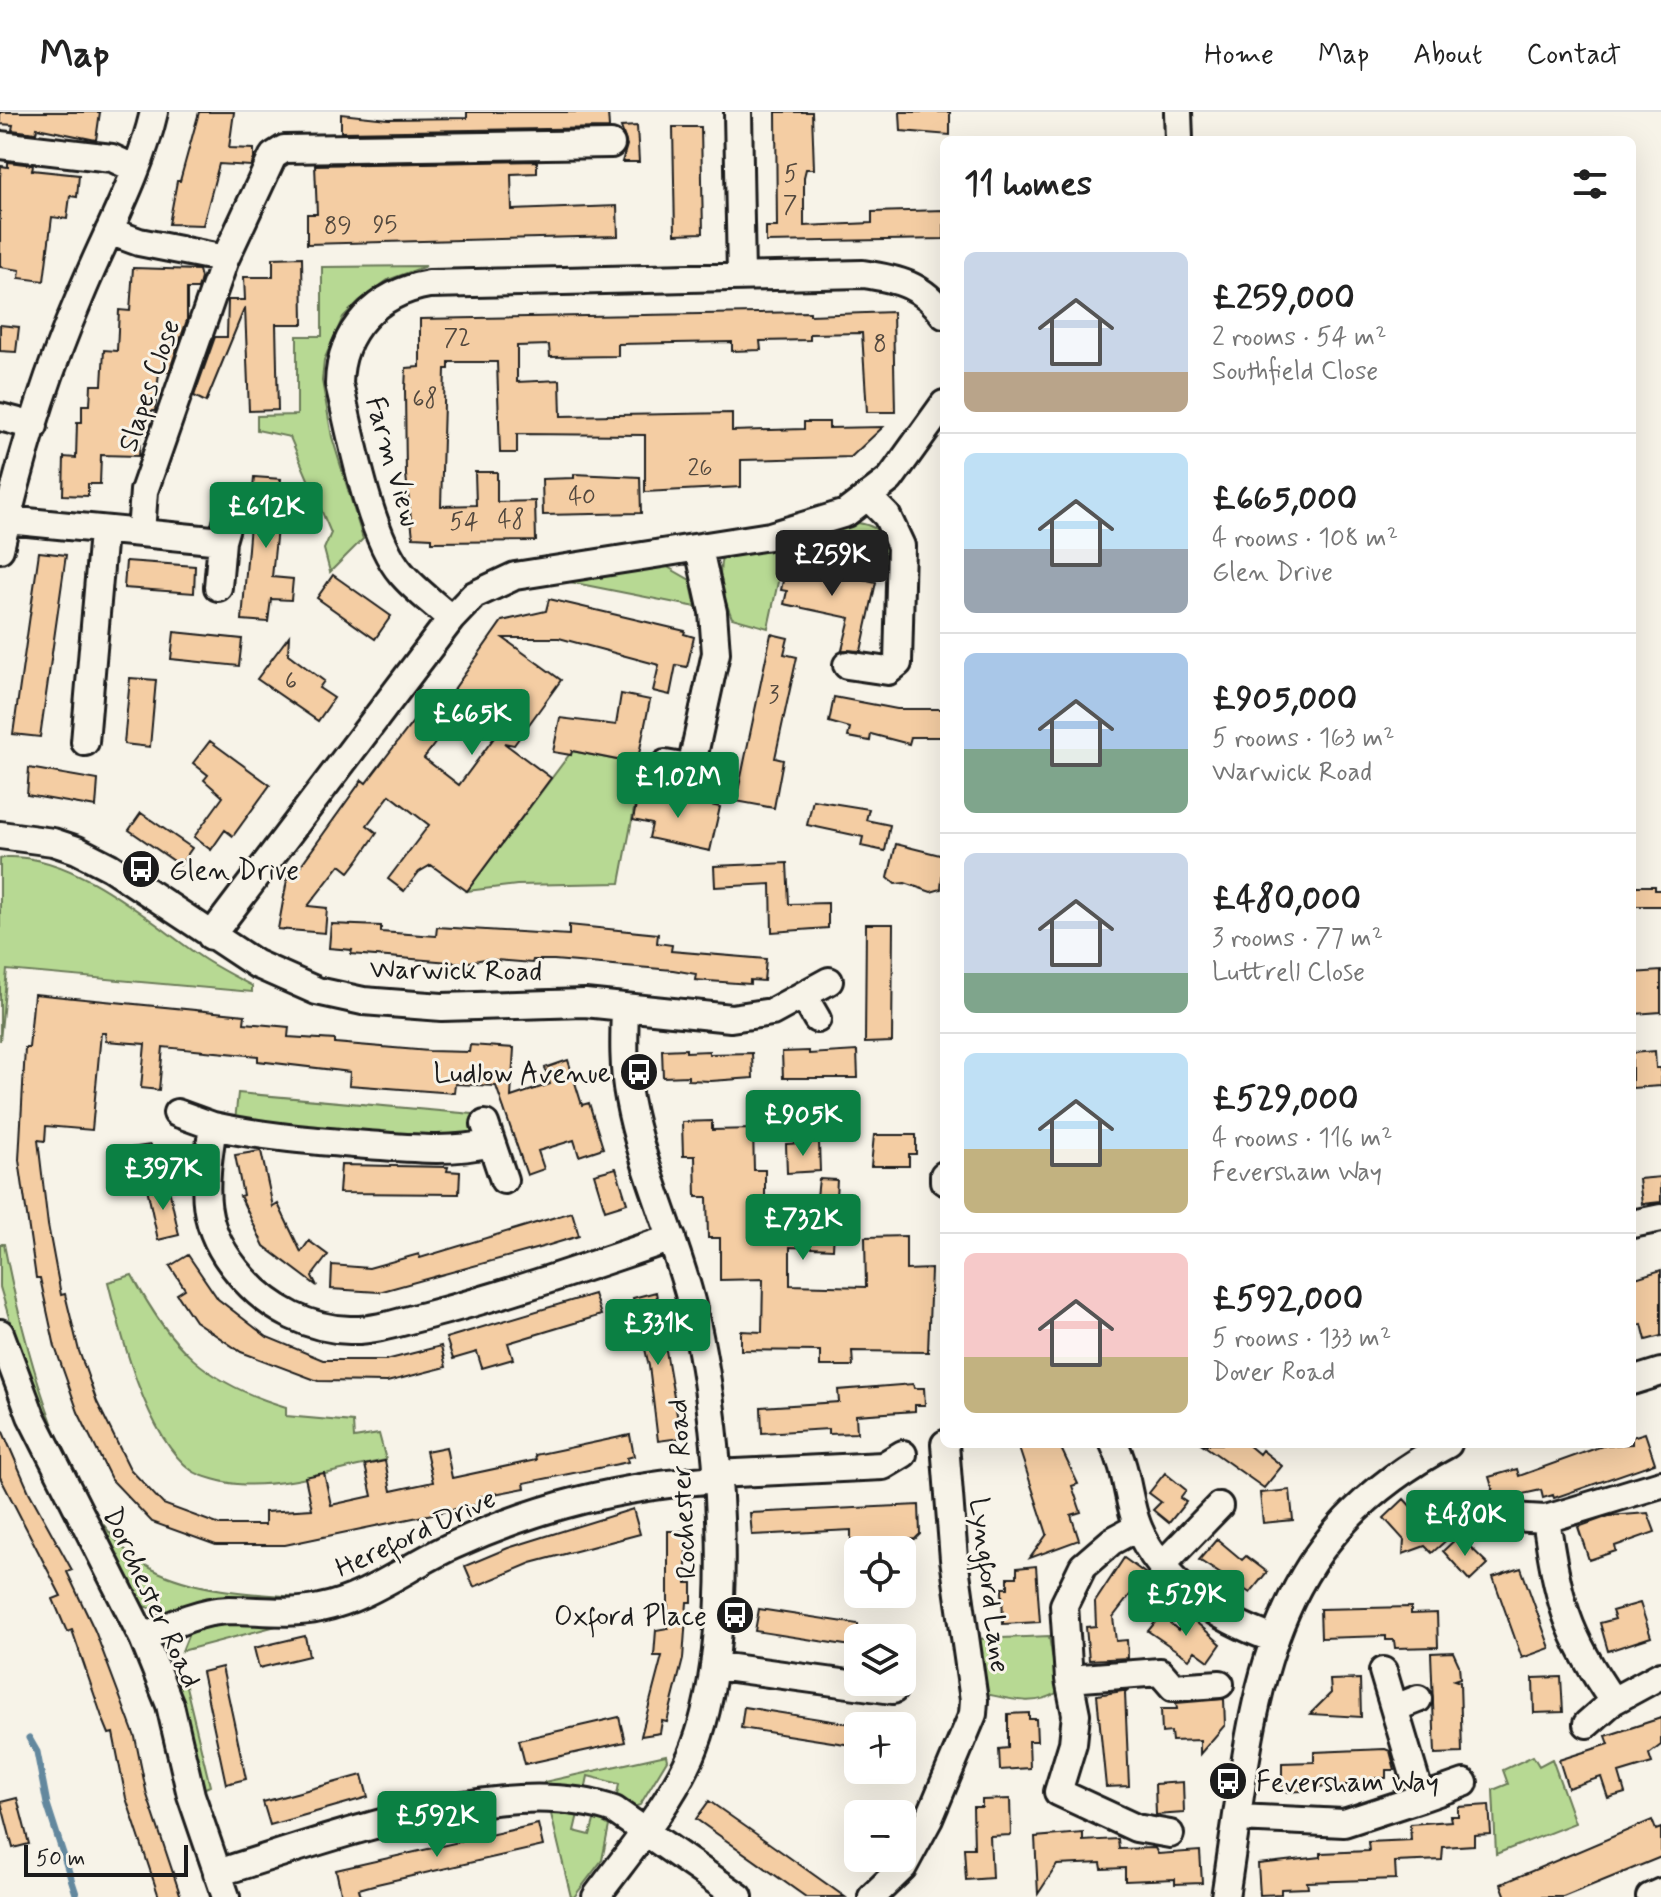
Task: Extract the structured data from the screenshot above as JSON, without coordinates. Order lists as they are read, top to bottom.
{
  "streets": {
    "street": [
      "Slapes Close",
      "Farm View",
      "Warwick Road",
      "Rochester Road",
      "Hereford Drive",
      "Lyngford Lane",
      "Dorchester Road"
    ]
  },
  "crossings": [
    ["Warwick Road", "Rochester Road"],
    ["Rochester Road", "Hereford Drive"],
    ["Hereford Drive", "Dorchester Road"]
  ],
  "places": {
    "bus stop": [
      "Glen Drive",
      "Ludlow Avenue",
      "Oxford Place",
      "Feversham Way"
    ]
  },
  "house_numbers": [
    "5",
    "7",
    "95",
    "89",
    "72",
    "8",
    "68",
    "26",
    "40",
    "48",
    "54",
    "6",
    "3"
  ],
  "scale_bar": "50 m",
  "page": {
    "header": "Map",
    "nav": [
      "Home",
      "Map",
      "About",
      "Contact"
    ],
    "heading": "11 homes",
    "list": [
      {
        "name": "£259,000",
        "note": "2 rooms · 54 m² · Southfield Close"
      },
      {
        "name": "£665,000",
        "note": "4 rooms · 108 m² · Glen Drive"
      },
      {
        "name": "£905,000",
        "note": "5 rooms · 163 m² · Warwick Road"
      },
      {
        "name": "£480,000",
        "note": "3 rooms · 77 m² · Luttrell Close"
      },
      {
        "name": "£529,000",
        "note": "4 rooms · 116 m² · Feversham Way"
      },
      {
        "name": "£592,000",
        "note": "5 rooms · 133 m² · Dover Road"
      }
    ],
    "price": [
      "£612K",
      "£259K",
      "£665K",
      "£1.02M",
      "£905K",
      "£397K",
      "£732K",
      "£331K",
      "£480K",
      "£529K",
      "£592K"
    ],
    "map_buttons": ["+", "−"],
    "scale": "50 m"
  }
}
